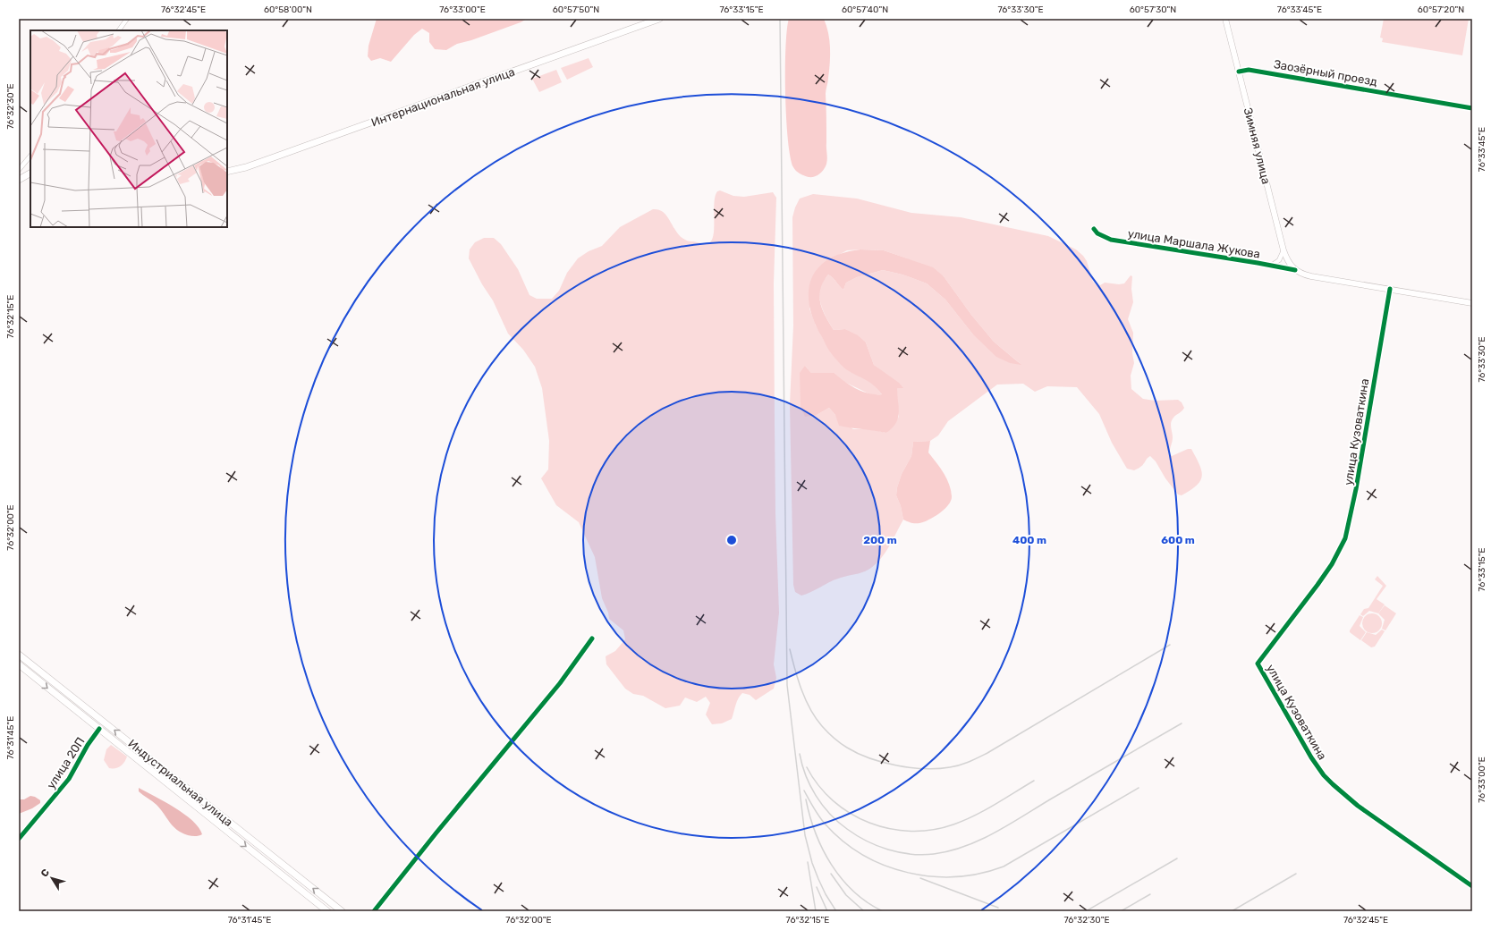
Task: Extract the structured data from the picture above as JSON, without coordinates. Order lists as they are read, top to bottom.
{
  "streets": {
    "main road": [
      "Интернациональная улица",
      "Зимняя улица",
      "улица Маршала Жукова",
      "Индустриальная улица"
    ],
    "street": ["Заозёрный проезд", "улица Кузоваткина", "улица 20П"]
  },
  "crossings": [
    ["Заозёрный проезд", "Зимняя улица"],
    ["Зимняя улица", "улица Маршала Жукова"],
    ["улица Маршала Жукова", "улица Кузоваткина"],
    ["улица 20П", "Индустриальная улица"]
  ],
  "north": "top left",
  "coordinates": [
    "76°32'45\"E",
    "60°58'00\"N",
    "76°33'00\"E",
    "60°57'50\"N",
    "76°33'15\"E",
    "60°57'40\"N",
    "76°33'30\"E",
    "60°57'30\"N",
    "76°33'45\"E",
    "60°57'20\"N",
    "76°32'30\"E",
    "76°32'15\"E",
    "76°32'00\"E",
    "76°31'45\"E"
  ],
  "rings": ["200 m", "400 m", "600 m"]
}
